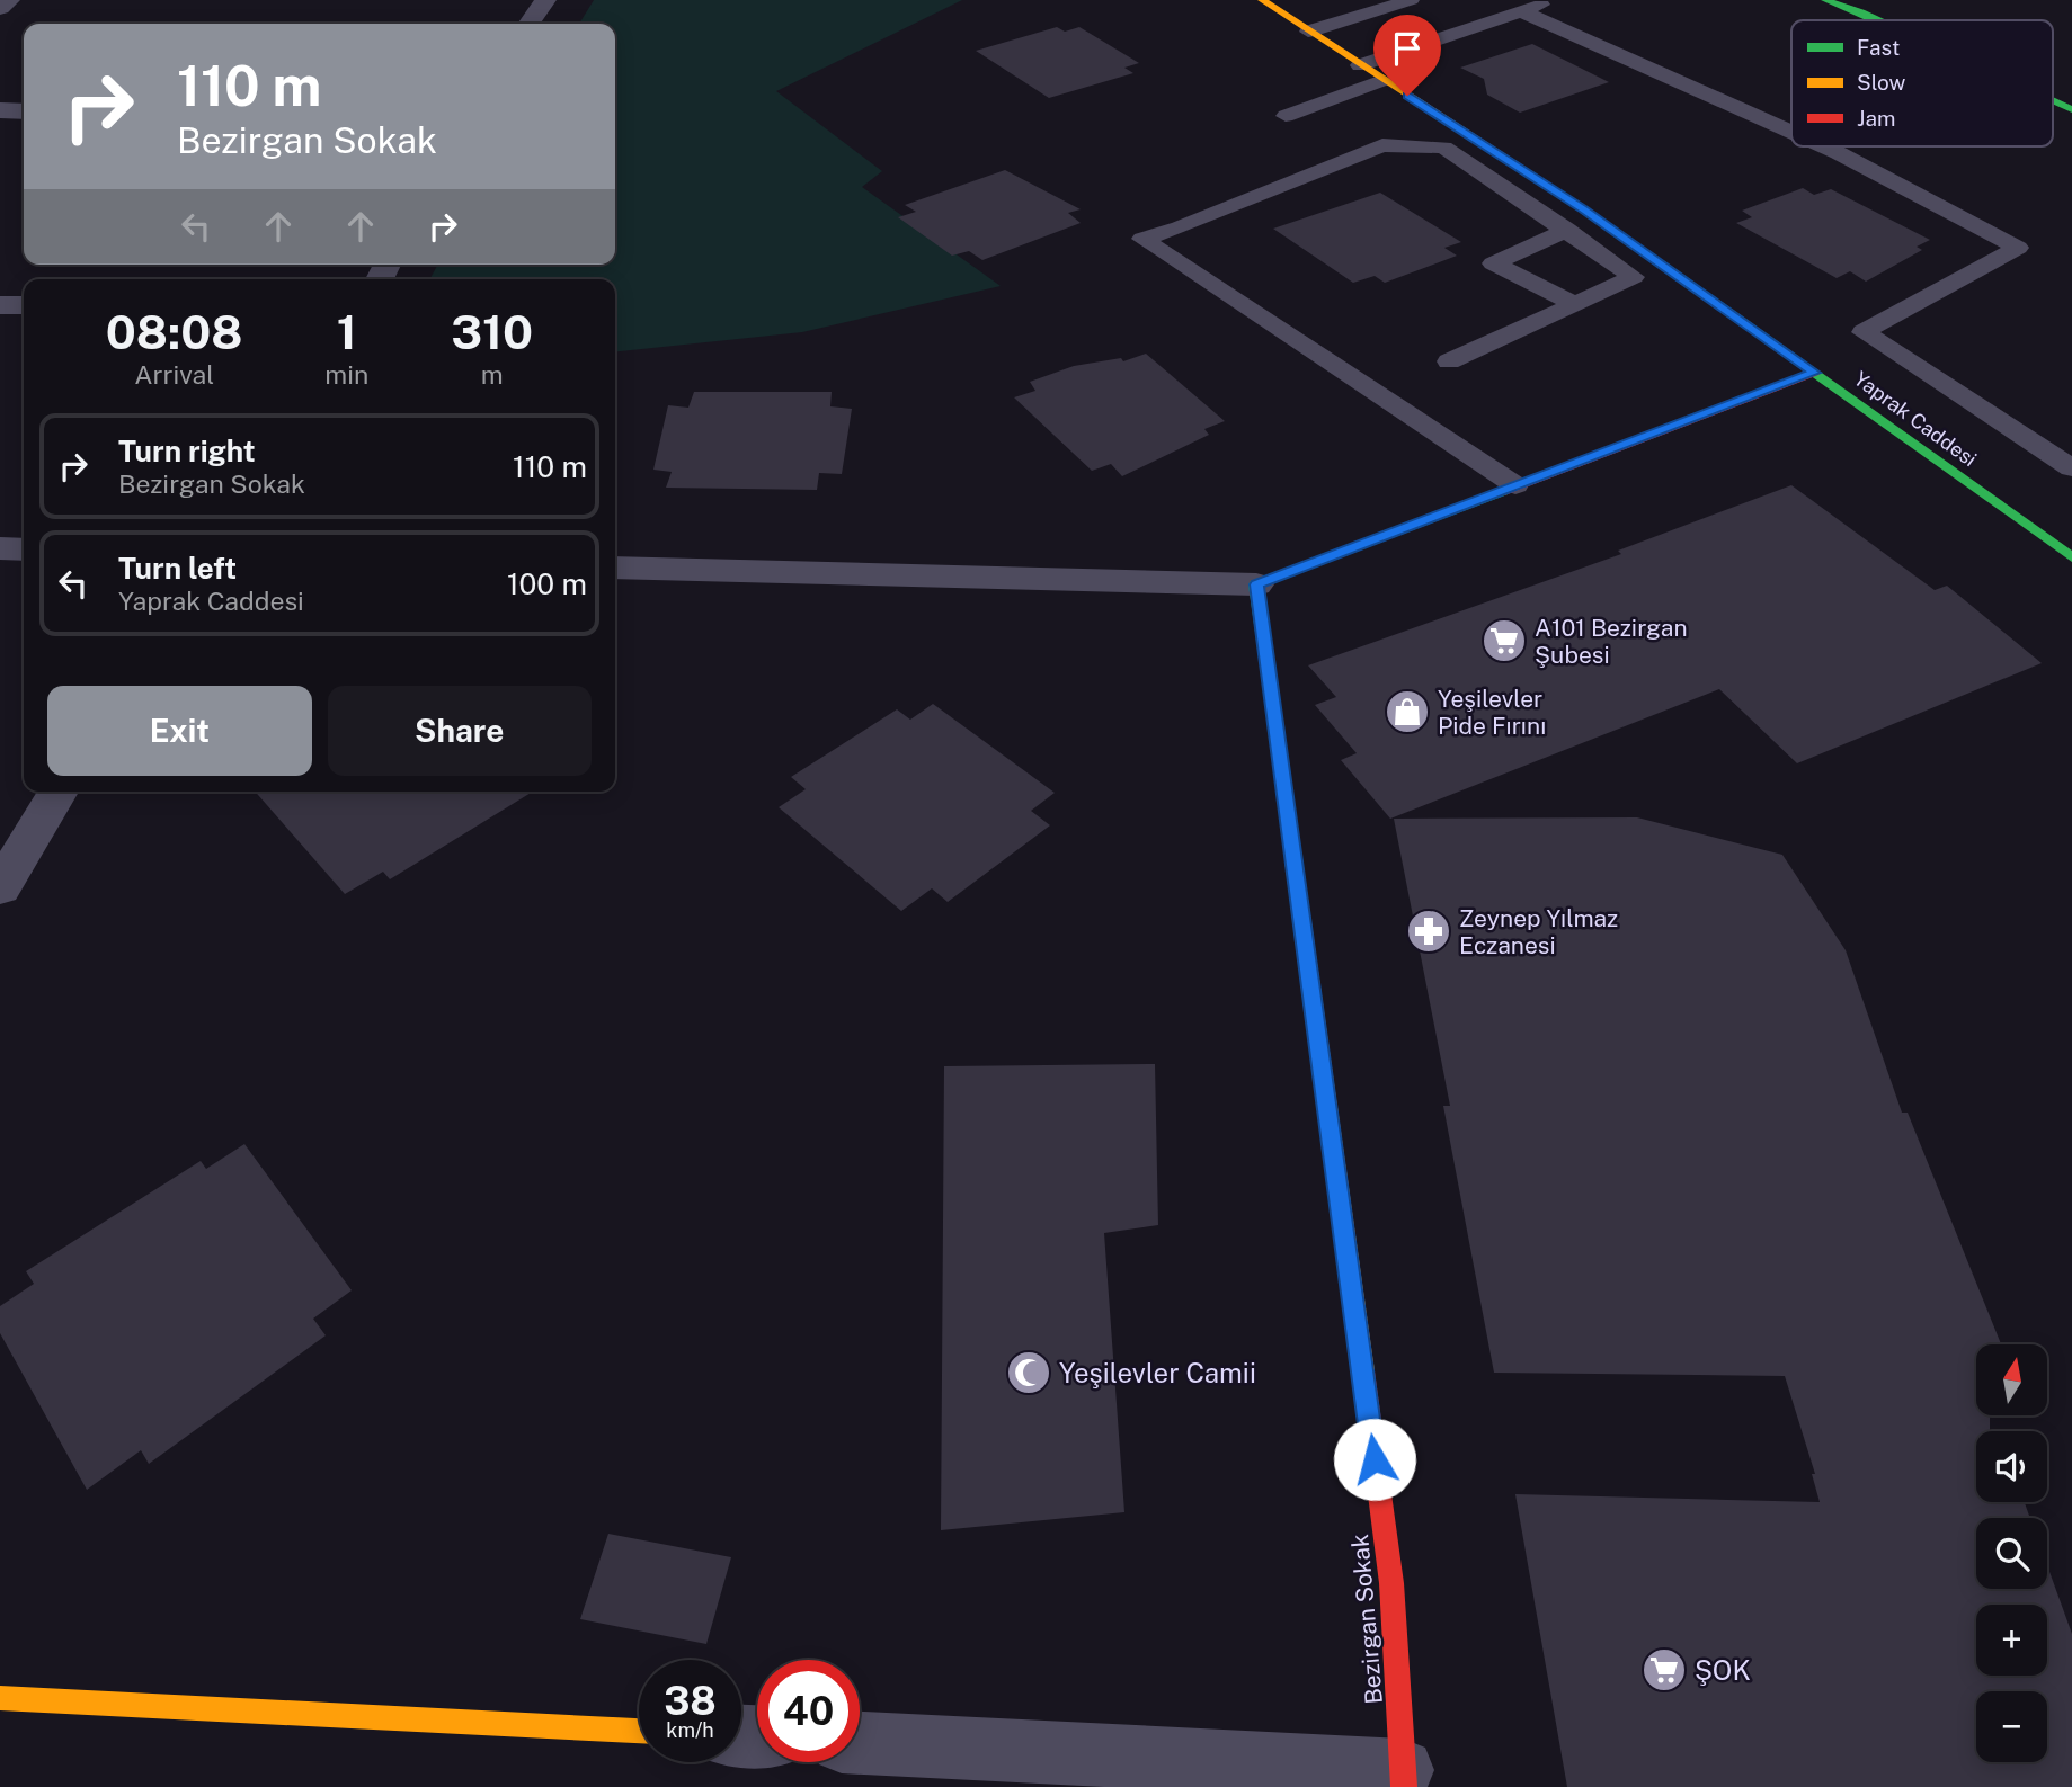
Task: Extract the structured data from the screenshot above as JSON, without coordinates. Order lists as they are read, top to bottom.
{
  "streets": {
    "street": ["Yaprak Caddesi", "Bezirgan Sokak"]
  },
  "places": {
    "supermarket": ["A101 Bezirgan Şubesi", "ŞOK"],
    "shop": ["Yeşilevler Pide Fırını"],
    "pharmacy": ["Zeynep Yılmaz Eczanesi"],
    "mosque": ["Yeşilevler Camii"]
  },
  "legend": ["Fast", "Slow", "Jam"],
  "north": "top",
  "page": {
    "turn": ["110 m", "Bezirgan Sokak"],
    "eta": [
      "08:08",
      "Arrival",
      "1",
      "min",
      "310",
      "m"
    ],
    "list": [
      {
        "name": "Turn right",
        "note": "Bezirgan Sokak",
        "value": "110 m"
      },
      {
        "name": "Turn left",
        "note": "Yaprak Caddesi",
        "value": "100 m"
      }
    ],
    "buttons": ["Exit", "Share"],
    "map_buttons": ["+", "−"],
    "speed": "38 km/h",
    "limit": "40"
  }
}
